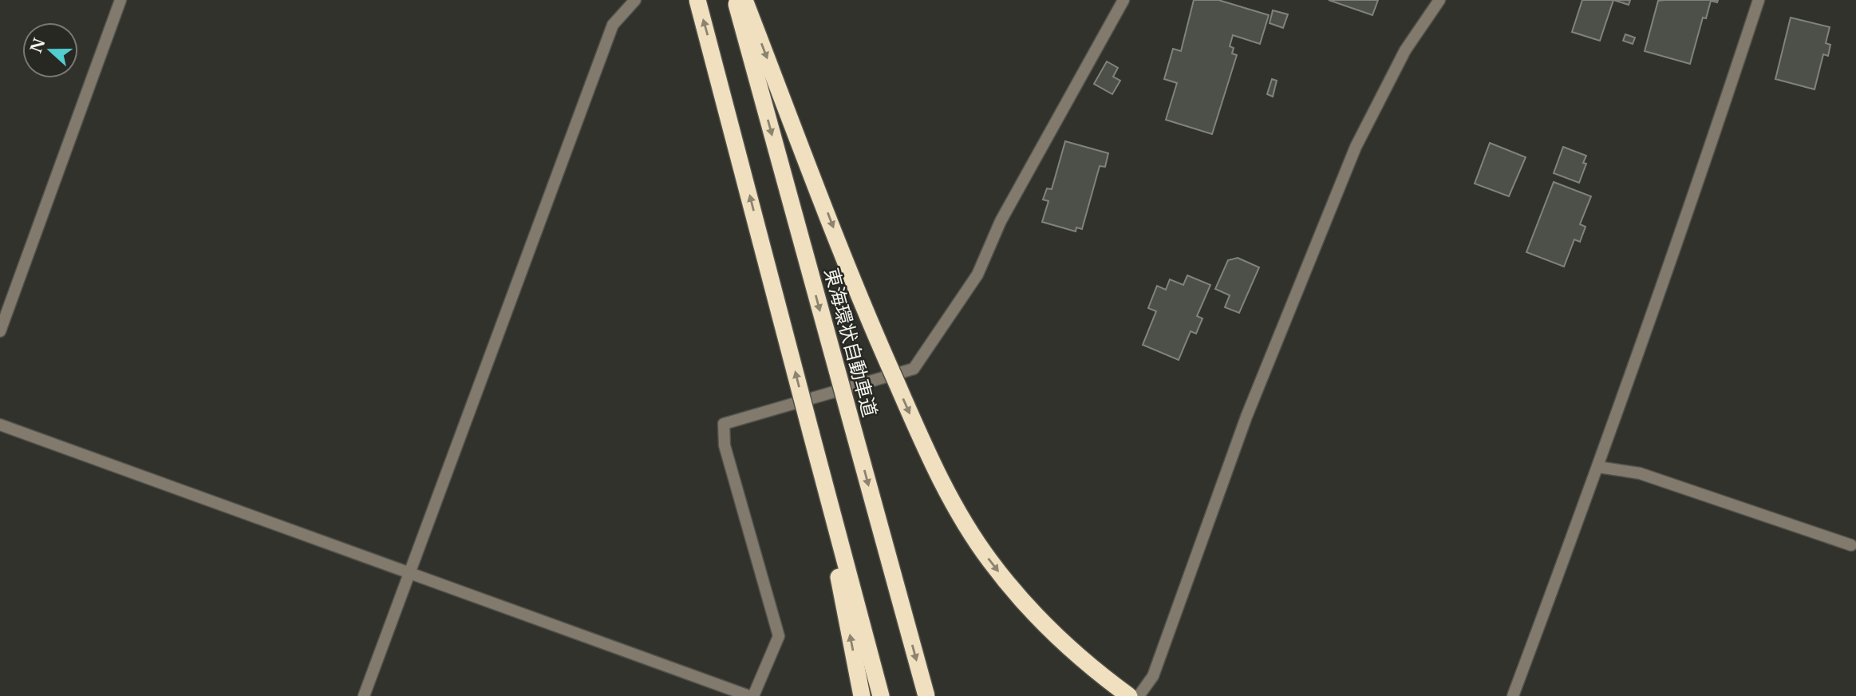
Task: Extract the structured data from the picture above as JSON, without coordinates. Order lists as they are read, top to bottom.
{
  "streets": {
    "highway": ["東海環状自動車道"]
  },
  "north": "left"
}
